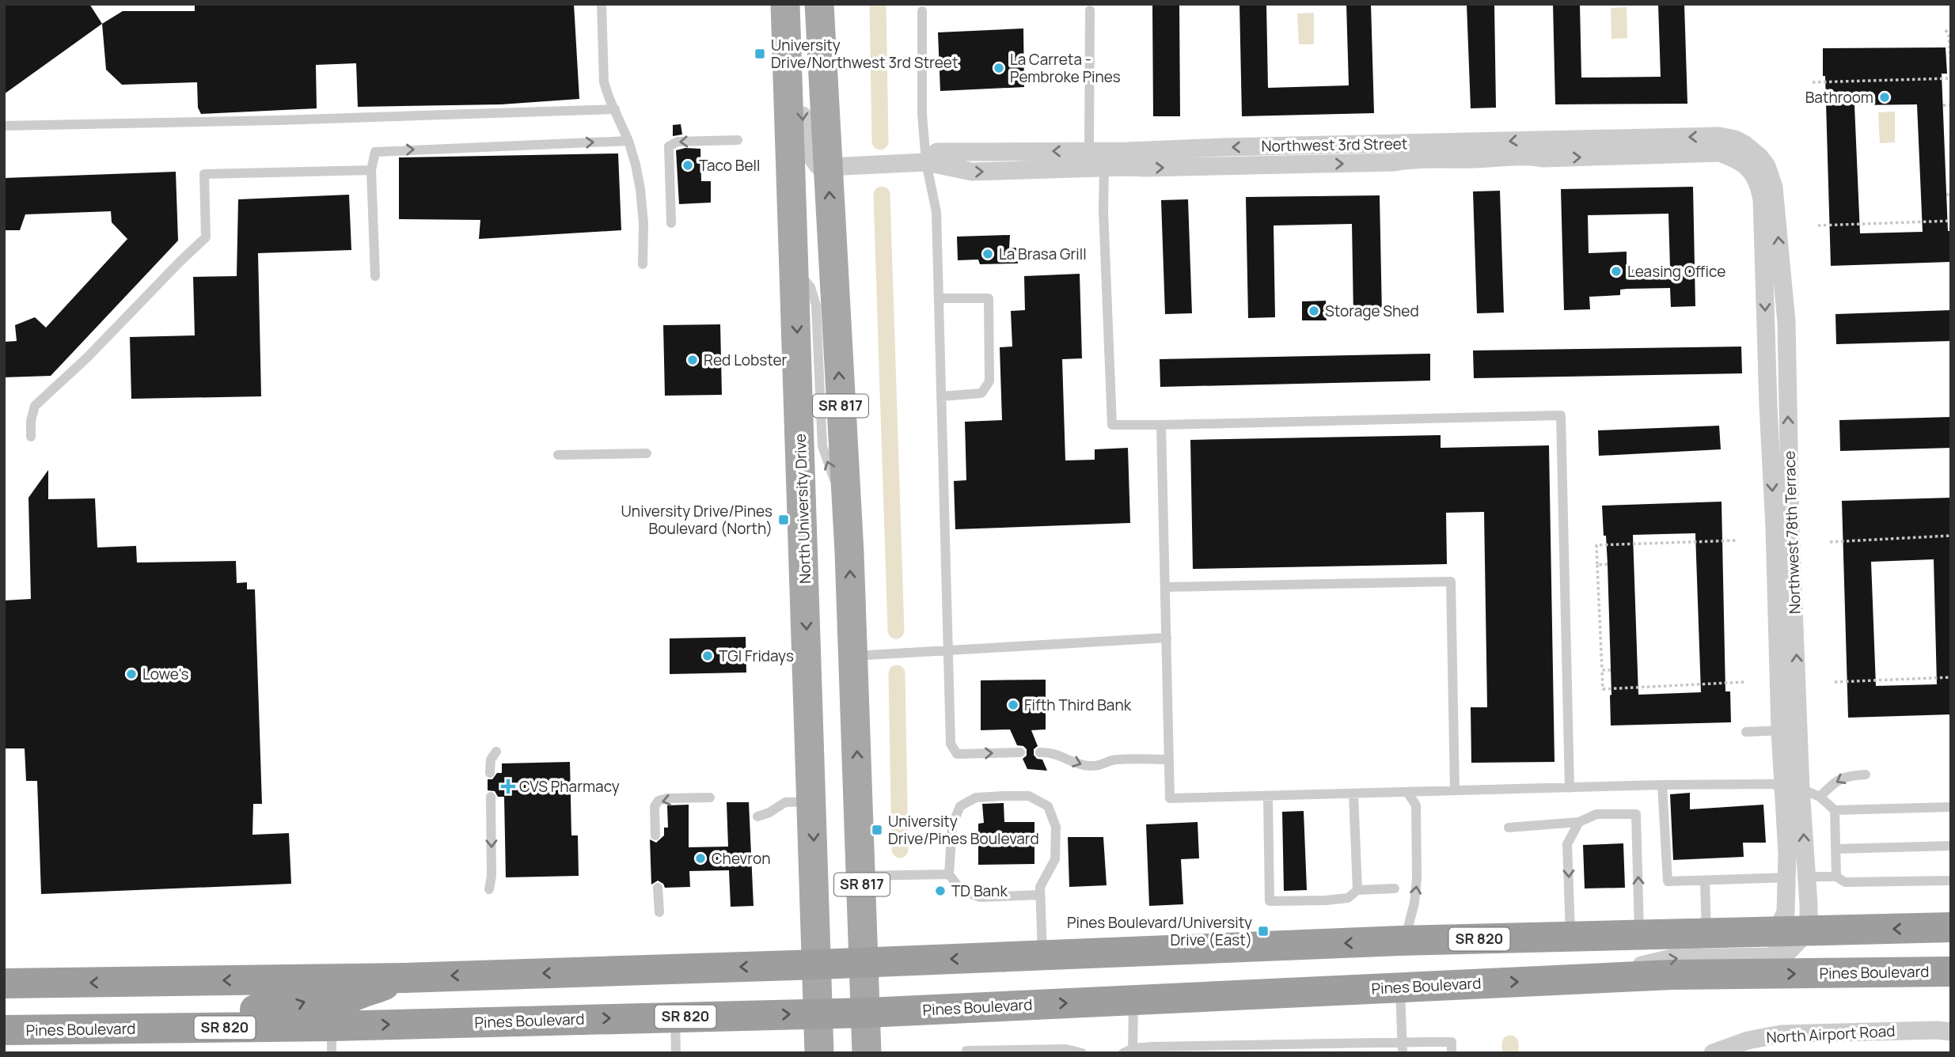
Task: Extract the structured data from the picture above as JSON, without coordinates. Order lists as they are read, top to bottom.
{
  "streets": {
    "highway": ["SR 820", "Pines Boulevard"],
    "main road": ["SR 817", "North University Drive"],
    "street": ["Northwest 3rd Street", "Northwest 78th Terrace", "North Airport Road"]
  },
  "crossings": [
    ["Northwest 3rd Street", "SR 817"],
    ["Northwest 3rd Street", "Northwest 78th Terrace"],
    ["SR 817", "North University Drive"],
    ["SR 817", "SR 820"],
    ["SR 817", "Pines Boulevard"],
    ["North University Drive", "SR 820"],
    ["North University Drive", "Pines Boulevard"],
    ["Northwest 78th Terrace", "SR 820"]
  ],
  "places": {
    "transit": [
      "University Drive/Northwest 3rd Street",
      "University Drive/Pines Boulevard (North)",
      "University Drive/Pines Boulevard",
      "Pines Boulevard/University Drive (East)"
    ],
    "other": [
      "La Carreta - Pembroke Pines",
      "Bathroom",
      "Taco Bell",
      "La Brasa Grill",
      "Leasing Office",
      "Storage Shed",
      "Red Lobster",
      "TGI Fridays",
      "Lowe's",
      "Fifth Third Bank",
      "Chevron",
      "TD Bank"
    ],
    "health": ["CVS Pharmacy"]
  }
}
